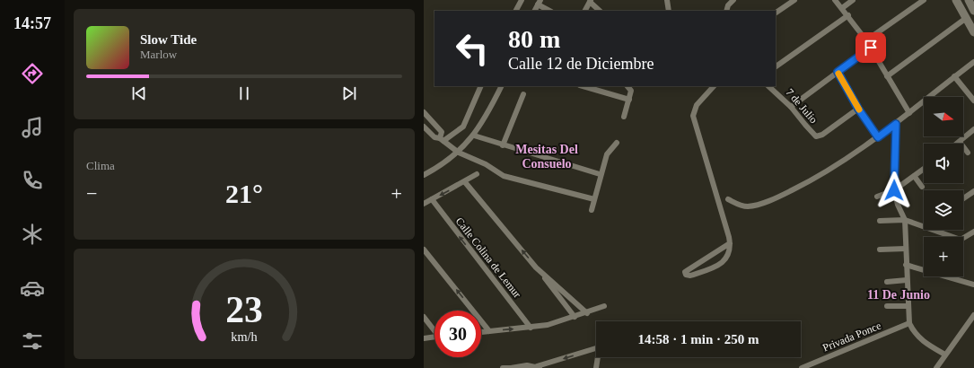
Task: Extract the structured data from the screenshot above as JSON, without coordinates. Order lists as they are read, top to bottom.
{
  "streets": {
    "street": ["7 de Julio", "Calle Colina de Lemur", "Privada Ponce"]
  },
  "districts": ["Mesitas Del Consuelo", "11 De Junio"],
  "north": "right",
  "page": {
    "tabs": "14:57",
    "turn": ["80 m", "Calle 12 de Diciembre"],
    "song": ["Slow Tide", "Marlow"],
    "map_buttons": "+",
    "tile": "Clima",
    "heat": ["−", "21°", "+"],
    "limit": "30",
    "trip": "14:58 · 1 min · 250 m",
    "gauge": ["23", "km/h"]
  }
}
